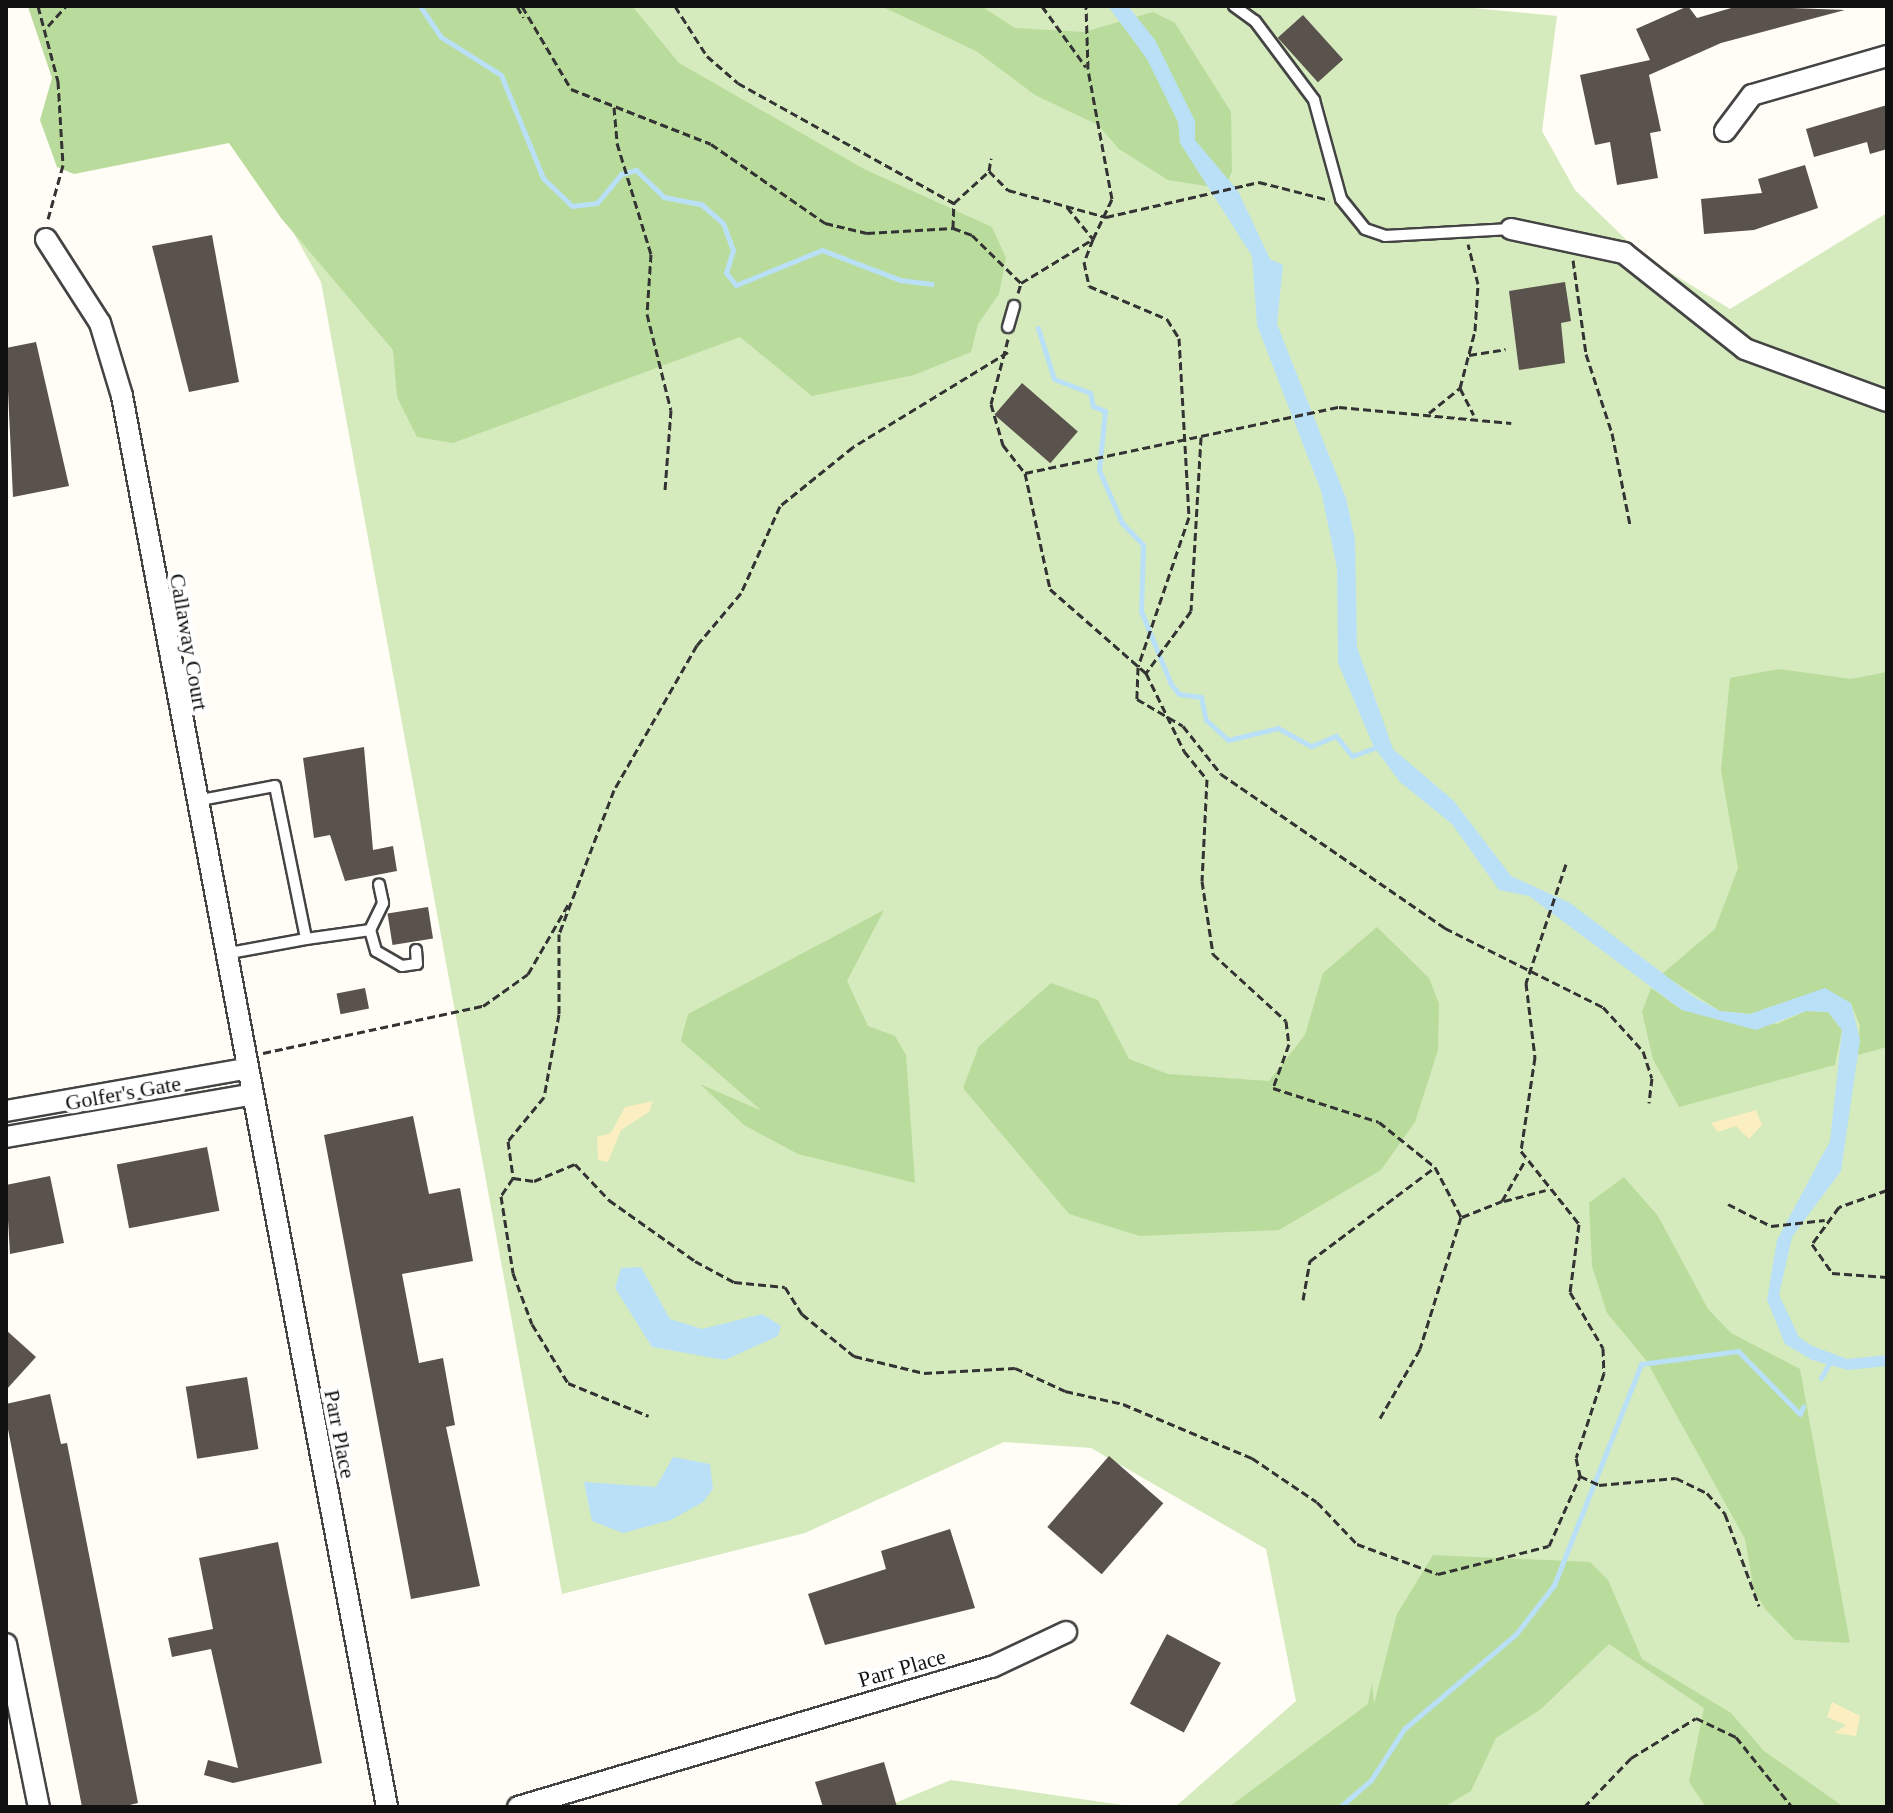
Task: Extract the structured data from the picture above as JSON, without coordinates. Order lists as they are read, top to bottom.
{
  "streets": {
    "street": ["Callaway Court", "Golfer's Gate", "Parr Place"]
  },
  "crossings": [
    ["Callaway Court", "Golfer's Gate"],
    ["Callaway Court", "Parr Place"],
    ["Golfer's Gate", "Parr Place"]
  ]
}
